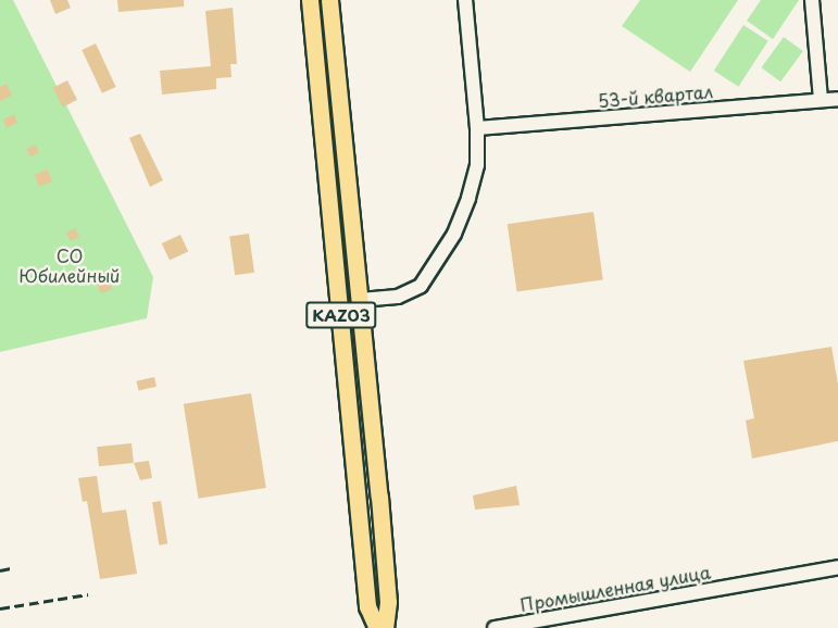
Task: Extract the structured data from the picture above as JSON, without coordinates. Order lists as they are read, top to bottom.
{
  "streets": {
    "main road": ["KАZ03"],
    "street": ["53-й квартал", "Промышленная улица"]
  },
  "parks": ["СО Юбилейный"]
}
